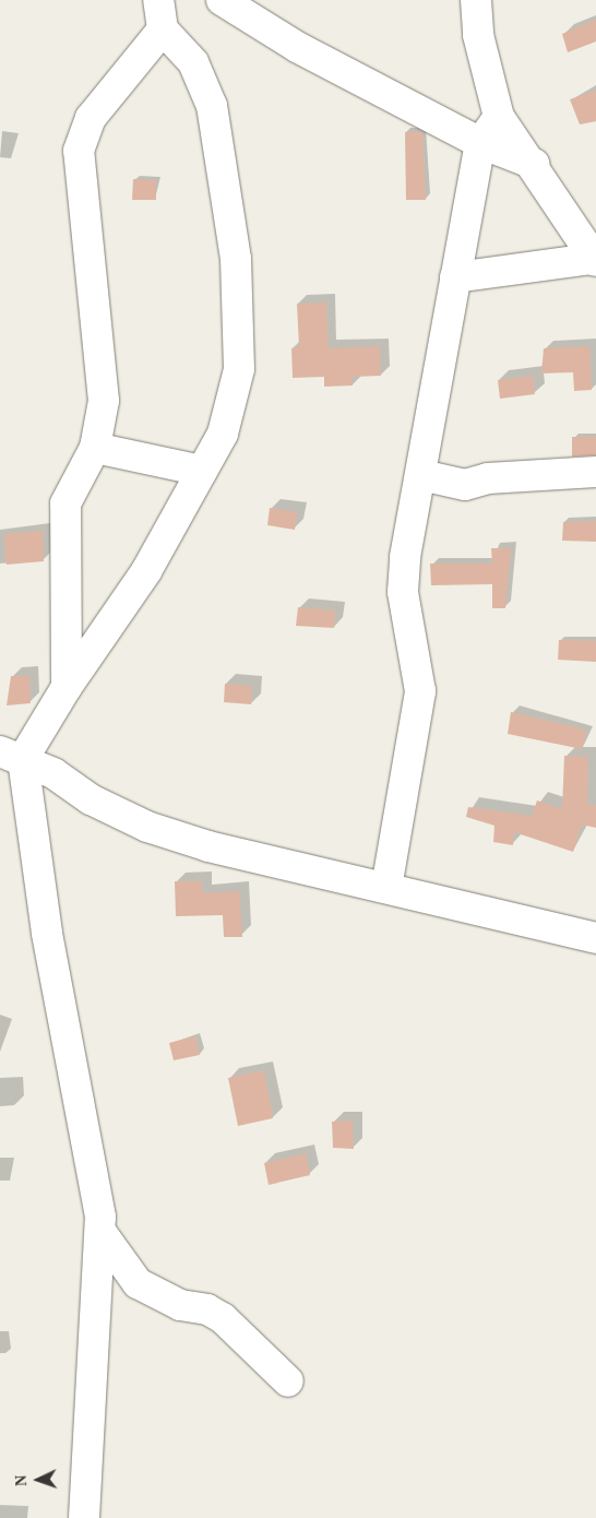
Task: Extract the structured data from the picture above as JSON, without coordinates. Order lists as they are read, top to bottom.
{
  "north": "left"
}
